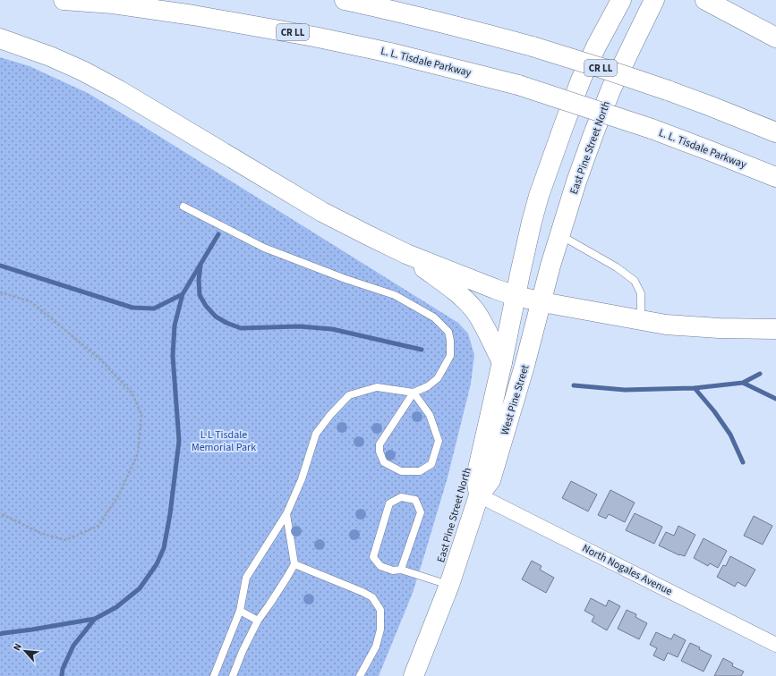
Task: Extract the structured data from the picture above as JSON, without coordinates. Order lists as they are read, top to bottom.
{
  "streets": {
    "main road": [
      "CR LL",
      "L. L. Tisdale Parkway",
      "East Pine Street North",
      "West Pine Street"
    ],
    "street": ["North Nogales Avenue"]
  },
  "crossings": [
    ["East Pine Street North", "West Pine Street"],
    ["West Pine Street", "North Nogales Avenue"]
  ],
  "parks": ["L L Tisdale Memorial Park"],
  "north": "top left"
}
